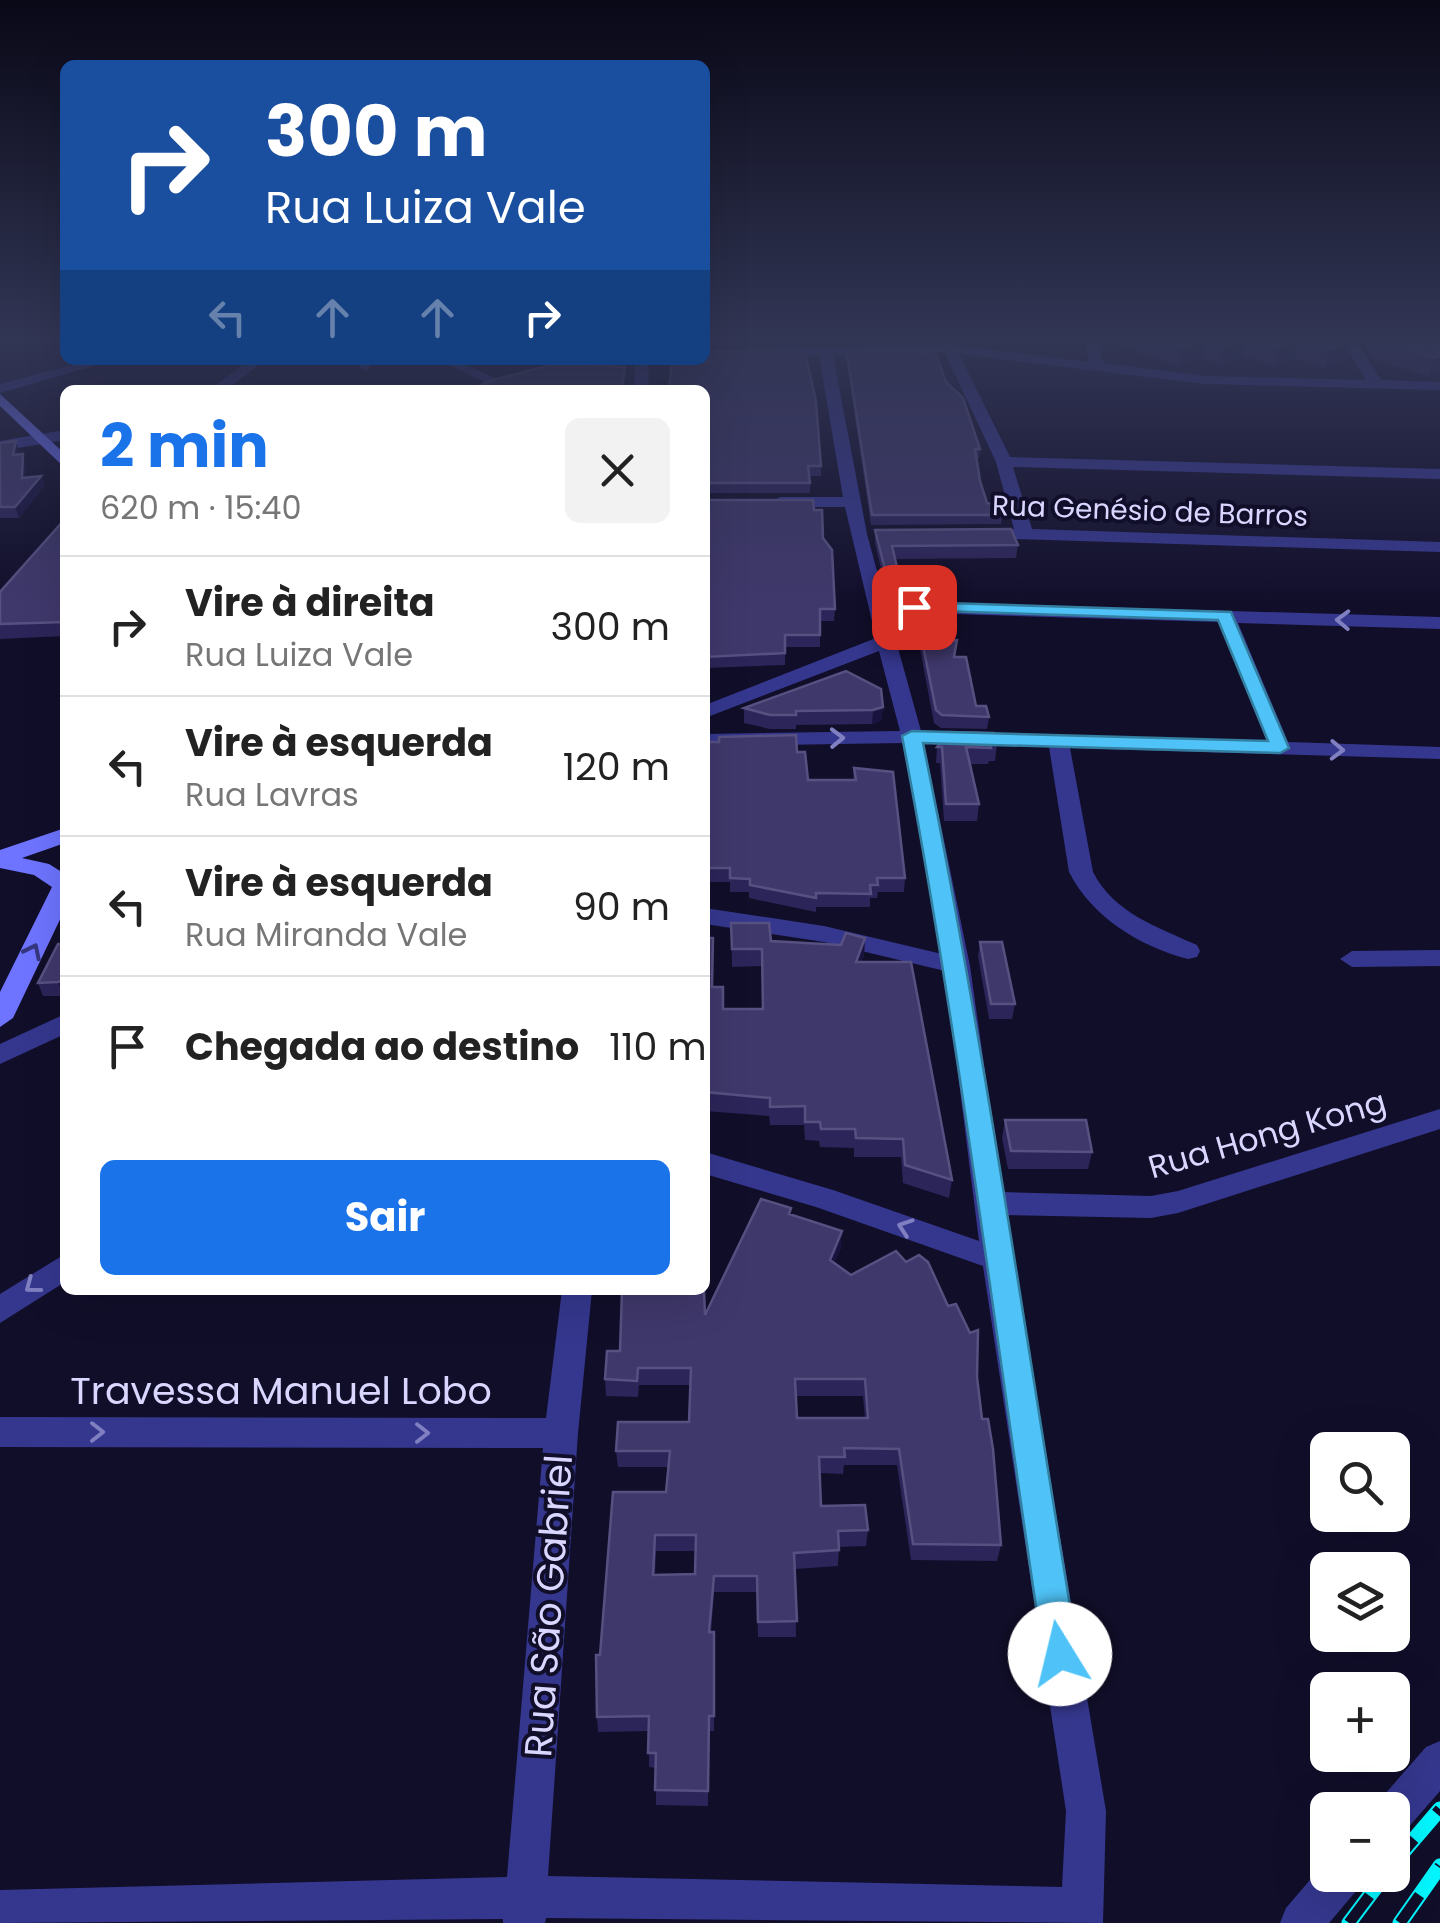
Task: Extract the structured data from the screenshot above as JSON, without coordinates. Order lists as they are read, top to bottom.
{
  "streets": {
    "street": [
      "Rua Genésio de Barros",
      "Rua Hong Kong",
      "Travessa Manuel Lobo",
      "Rua São Gabriel"
    ]
  },
  "crossings": [
    ["Travessa Manuel Lobo", "Rua São Gabriel"]
  ],
  "one_way": ["Travessa Manuel Lobo"],
  "page": {
    "turn": ["300 m", "Rua Luiza Vale"],
    "heading": ["2 min", "620 m · 15:40"],
    "list": [
      {
        "name": "Vire à direita",
        "note": "Rua Luiza Vale",
        "value": "300 m"
      },
      {
        "name": "Vire à esquerda",
        "note": "Rua Lavras",
        "value": "120 m"
      },
      {
        "name": "Vire à esquerda",
        "note": "Rua Miranda Vale",
        "value": "90 m"
      },
      {
        "name": "Chegada ao destino",
        "value": "110 m"
      }
    ],
    "buttons": "Sair",
    "map_buttons": ["+", "−"]
  }
}
